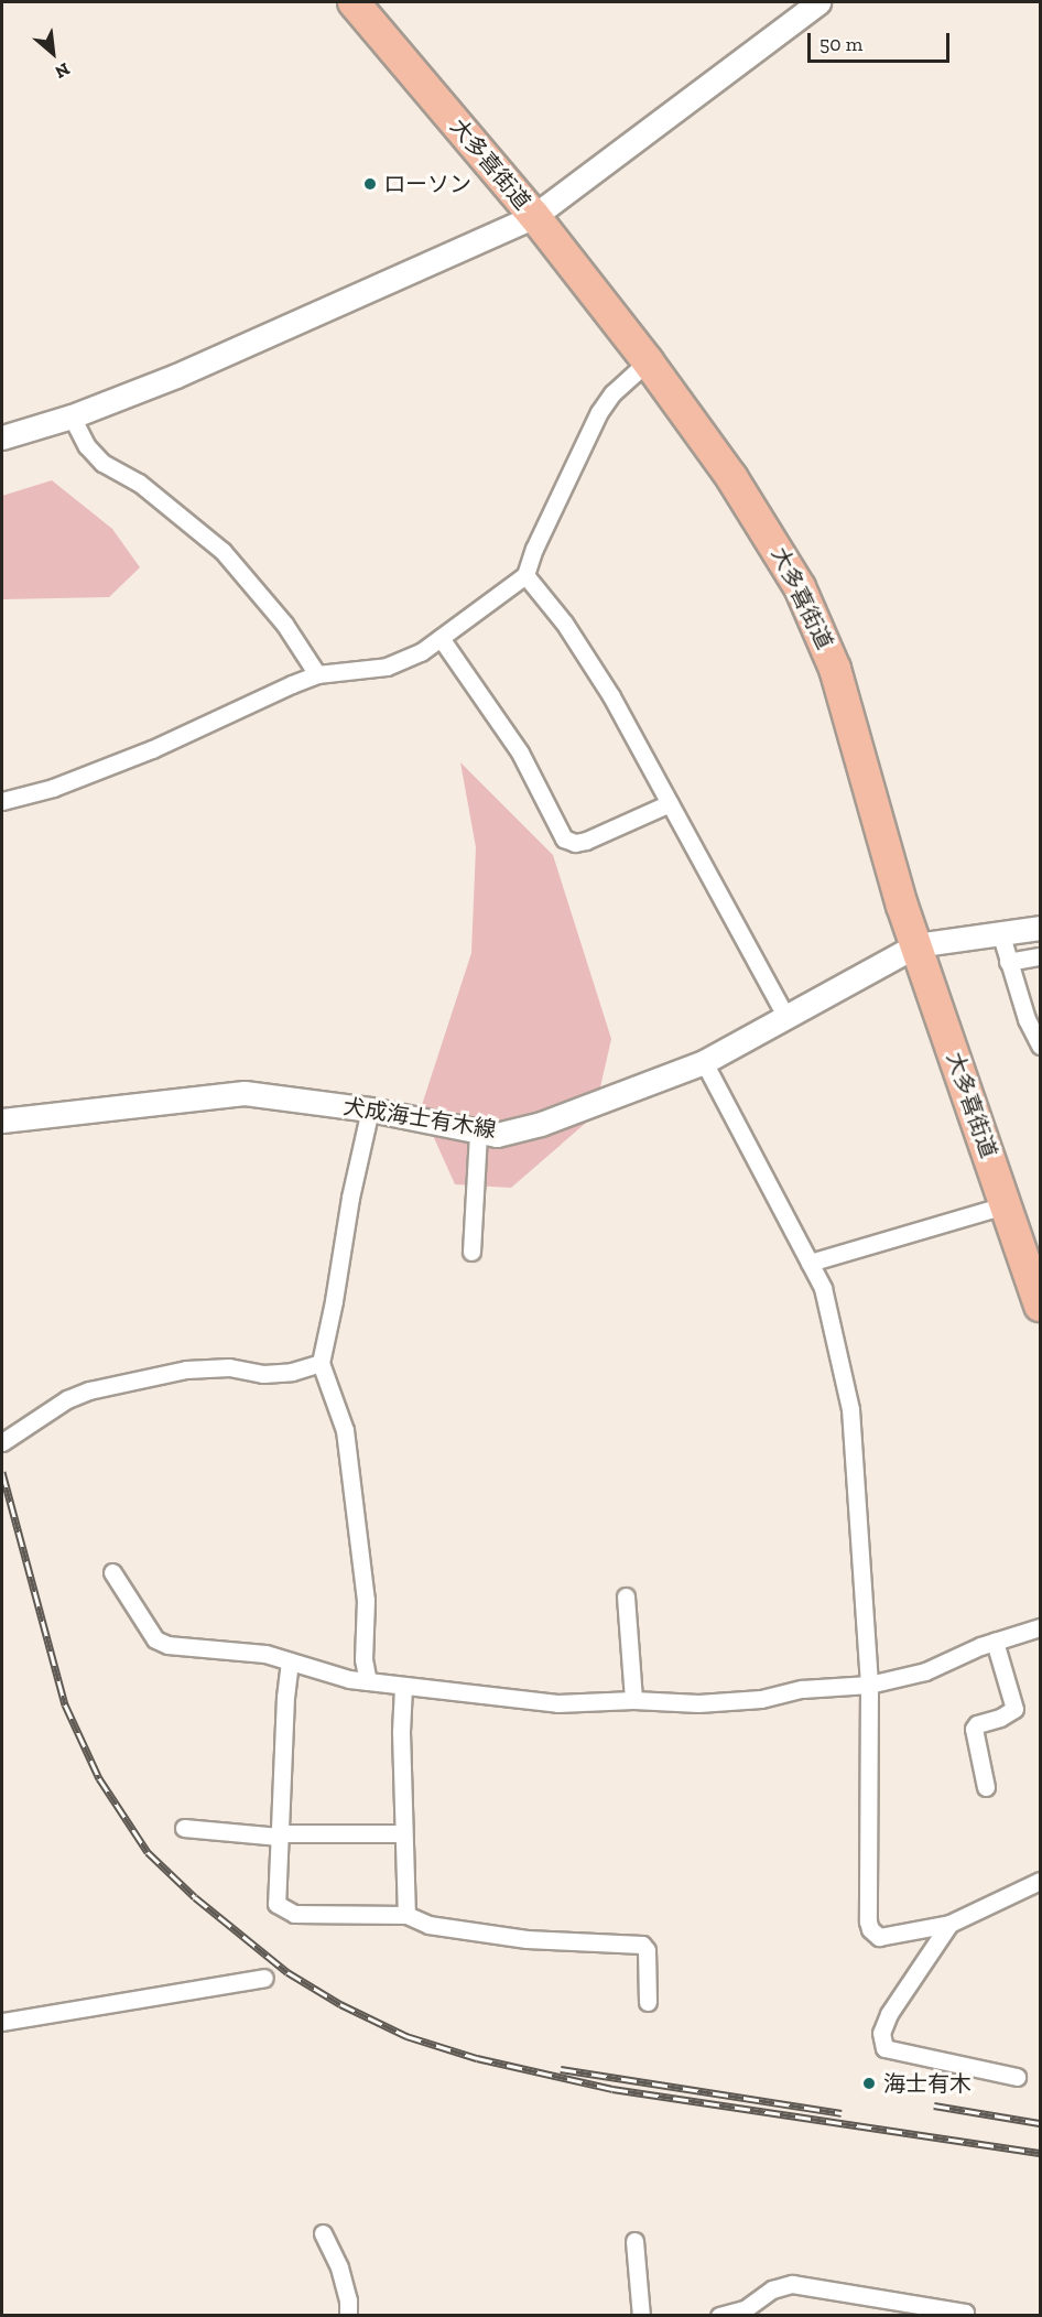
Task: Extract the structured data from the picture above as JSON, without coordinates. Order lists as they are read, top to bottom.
{
  "streets": {
    "highway": ["大多喜街道"],
    "street": ["犬成海士有木線"]
  },
  "crossings": [
    ["大多喜街道", "犬成海士有木線"]
  ],
  "places": ["ローソン", "海士有木"],
  "scale_bar": "50 m",
  "north": "bottom right"
}
